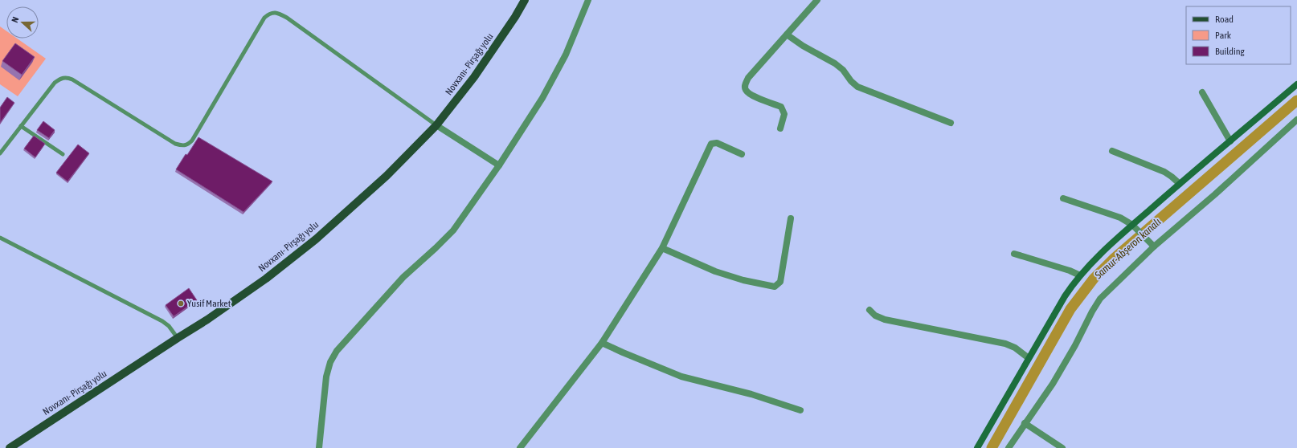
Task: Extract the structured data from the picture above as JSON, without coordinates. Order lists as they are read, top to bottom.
{
  "streets": {
    "main road": ["Novxanı- Pirşağı yolu"]
  },
  "water": ["Samur-Abşeron kanalı"],
  "places": ["Yusif Market"],
  "legend": ["Road", "Park", "Building"],
  "north": "left"
}
